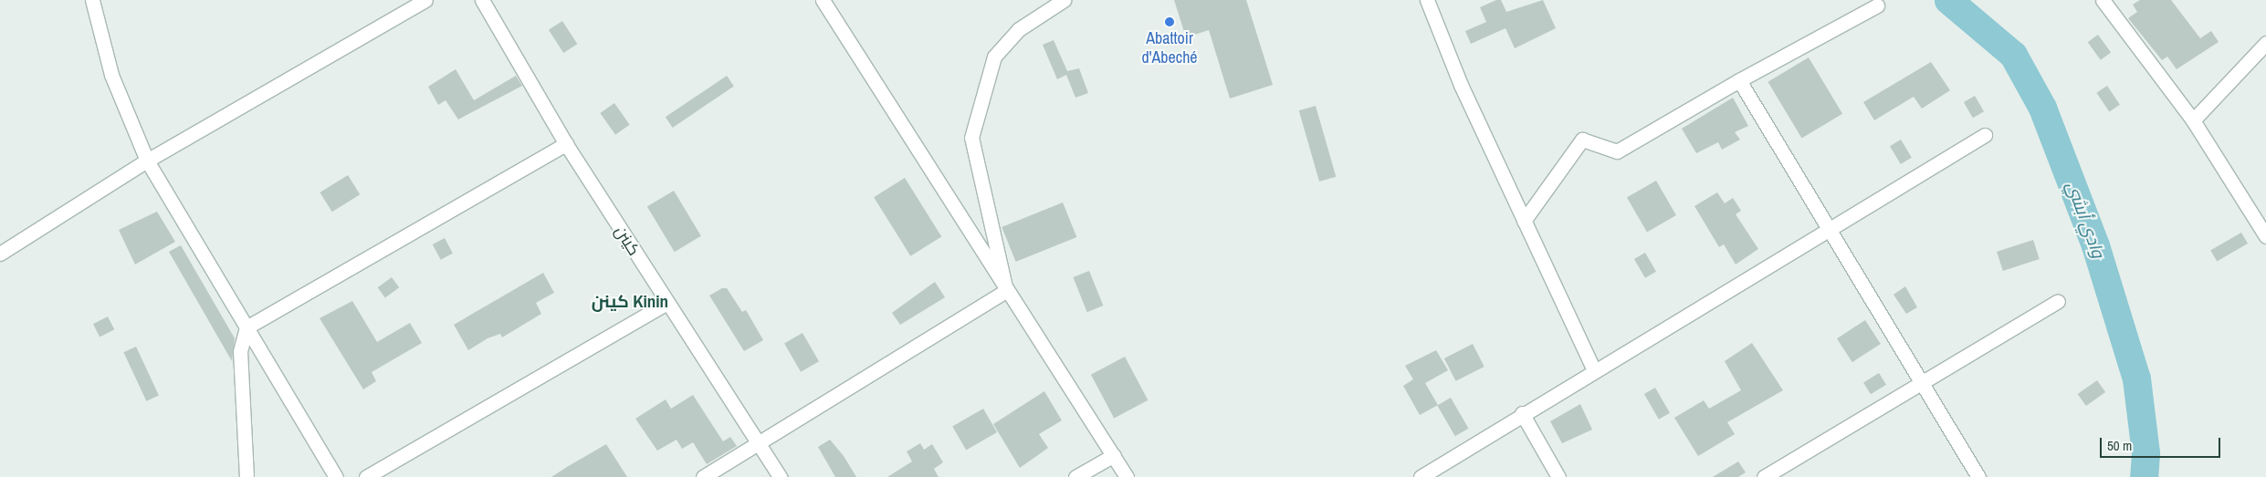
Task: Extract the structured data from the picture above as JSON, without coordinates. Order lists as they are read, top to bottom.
{
  "streets": {
    "street": ["كينن"]
  },
  "districts": ["كينن Kinin"],
  "water": ["وادي أبشي"],
  "places": ["Abattoir d'Abeché"],
  "scale_bar": "50 m"
}
